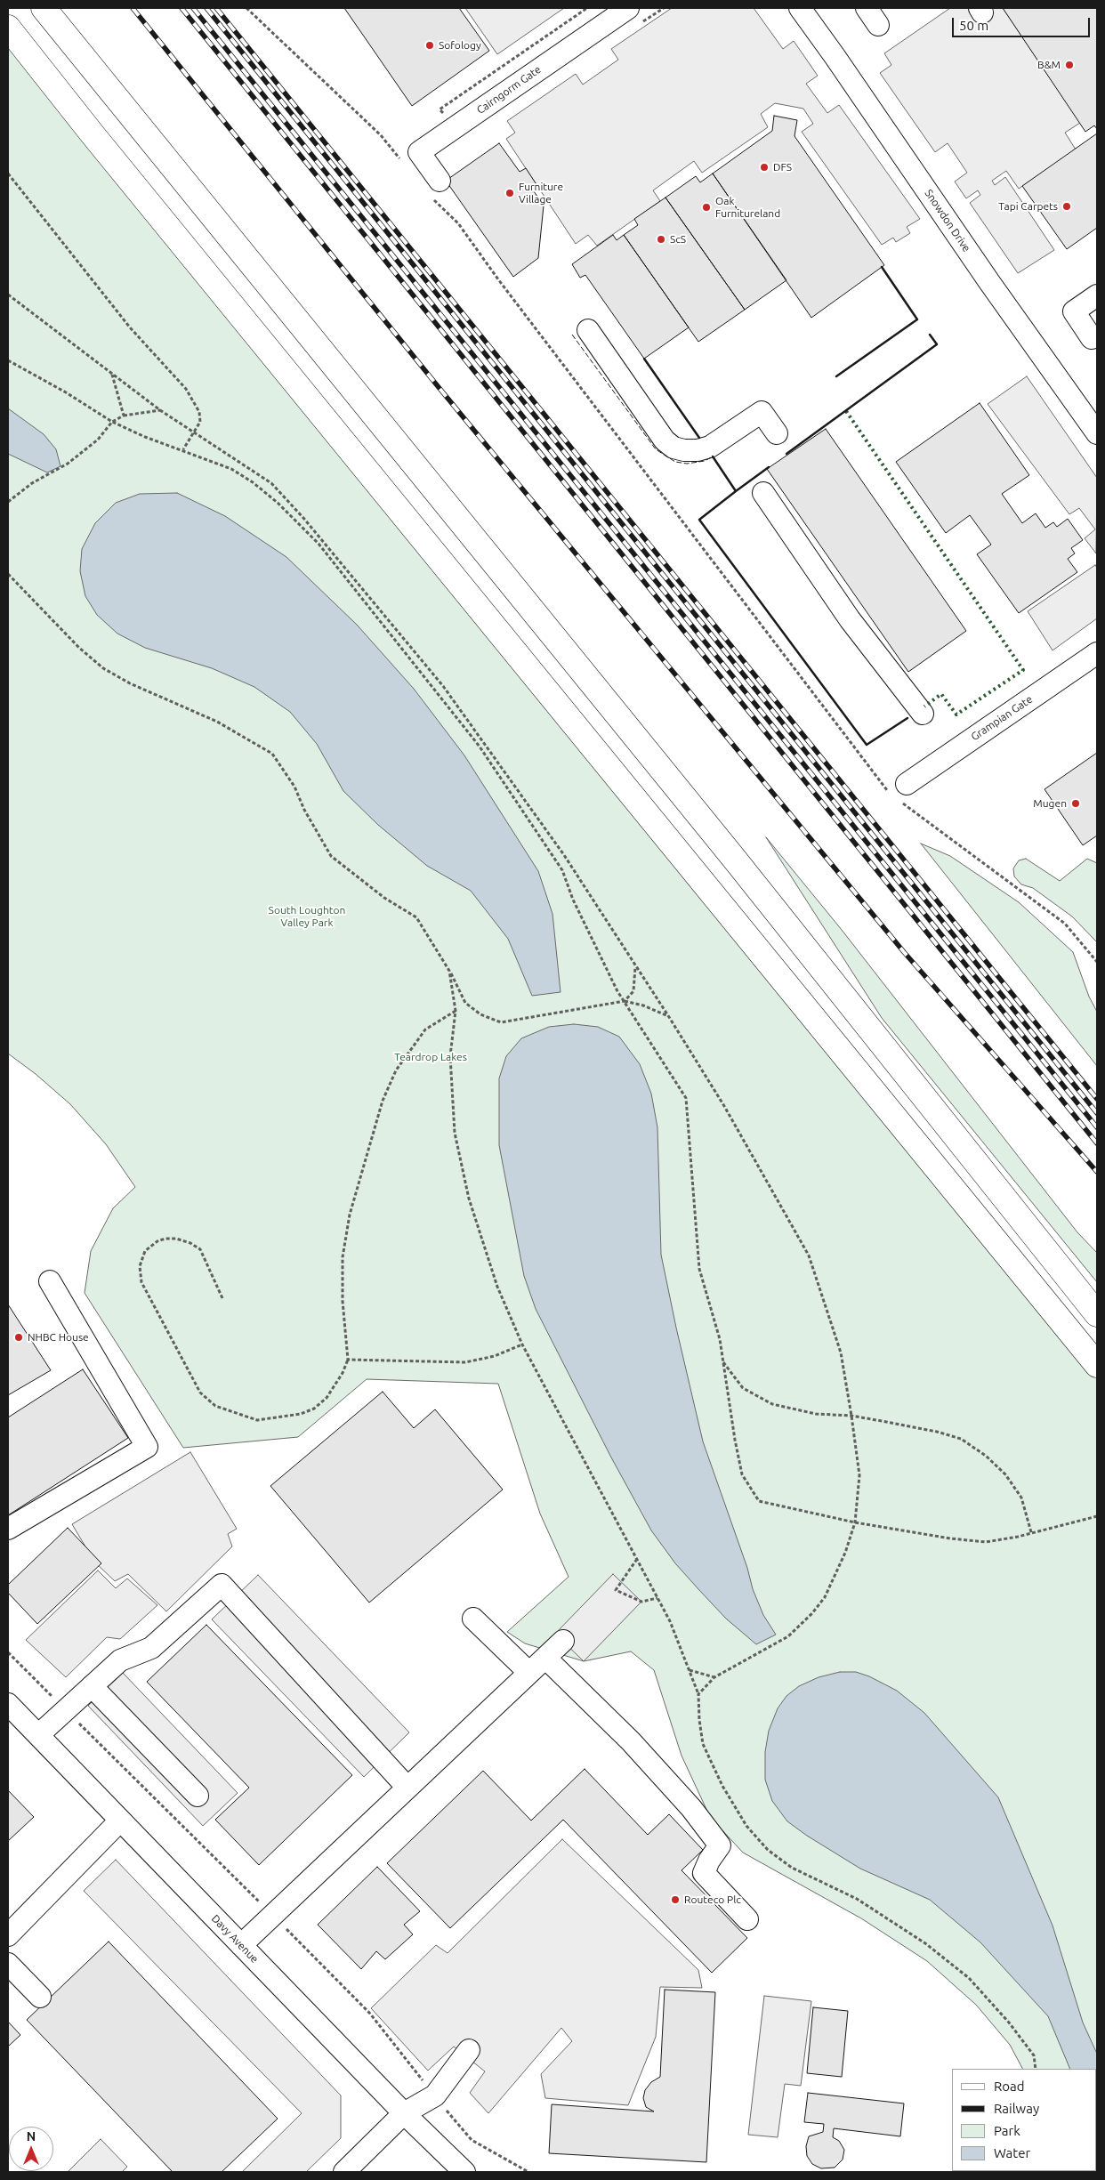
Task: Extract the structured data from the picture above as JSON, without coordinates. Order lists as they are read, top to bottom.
{
  "streets": {
    "street": [
      "Cairngorm Gate",
      "Snowdon Drive",
      "Grampian Gate",
      "Davy Avenue"
    ]
  },
  "parks": ["South Loughton Valley Park", "Teardrop Lakes"],
  "places": [
    "Sofology",
    "B&M",
    "DFS",
    "Furniture Village",
    "Tapi Carpets",
    "Oak Furnitureland",
    "ScS",
    "Mugen",
    "NHBC House",
    "Routeco Plc"
  ],
  "legend": [
    "Road",
    "Railway",
    "Park",
    "Water"
  ],
  "scale_bar": "50 m",
  "north": "top"
}
